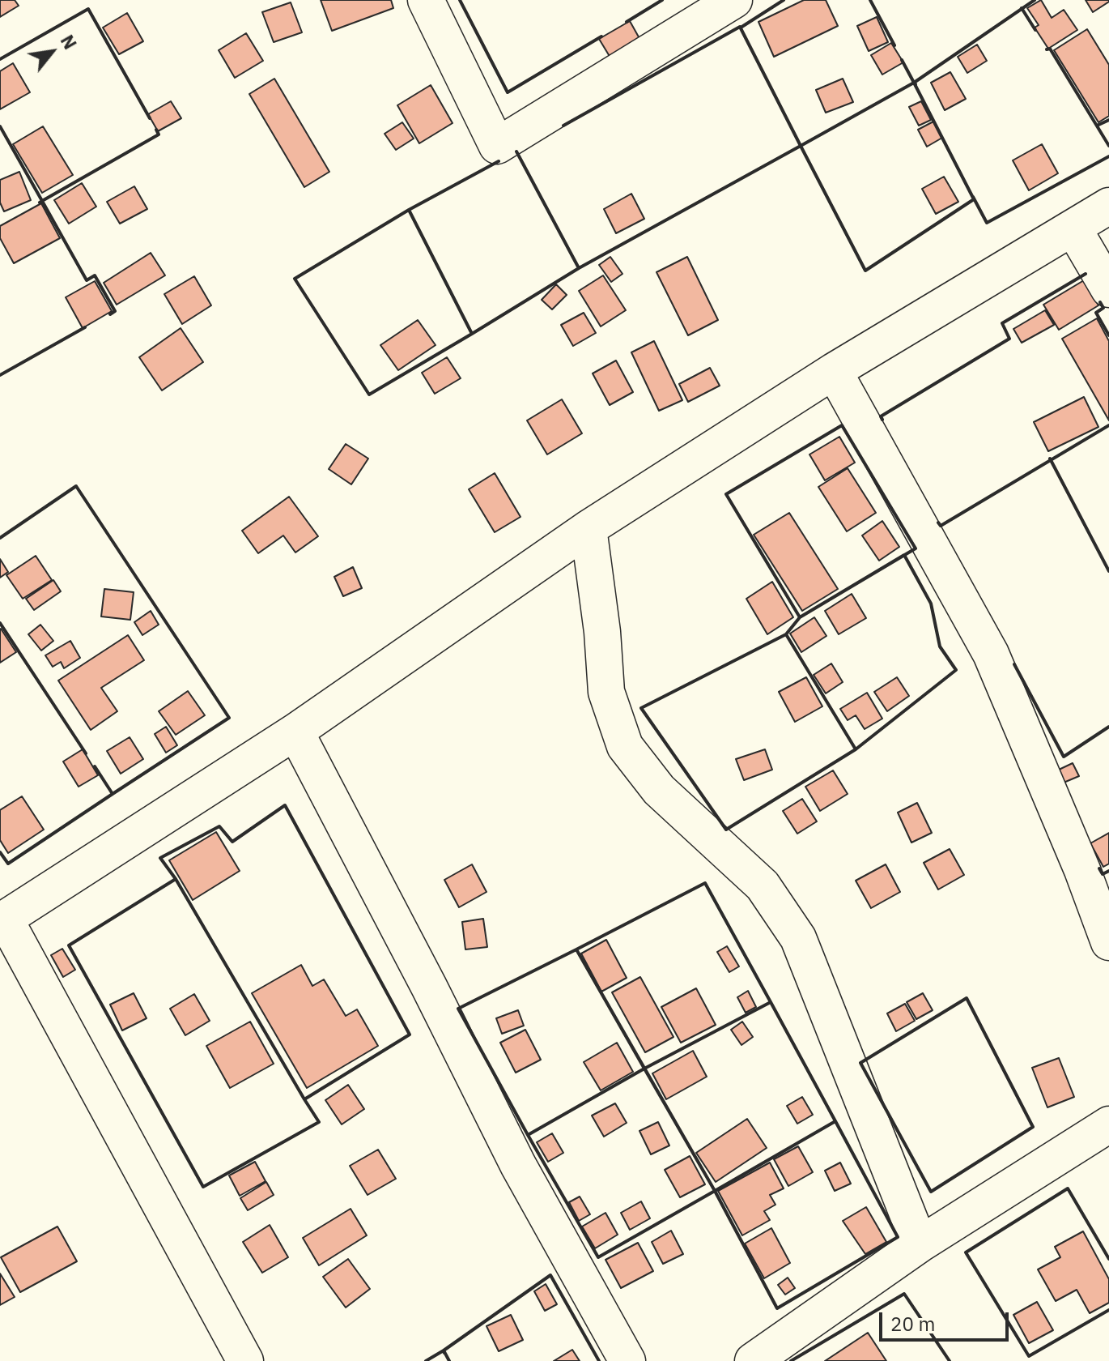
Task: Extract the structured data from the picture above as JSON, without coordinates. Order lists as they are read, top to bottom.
{
  "scale_bar": "20 m",
  "north": "top right"
}
